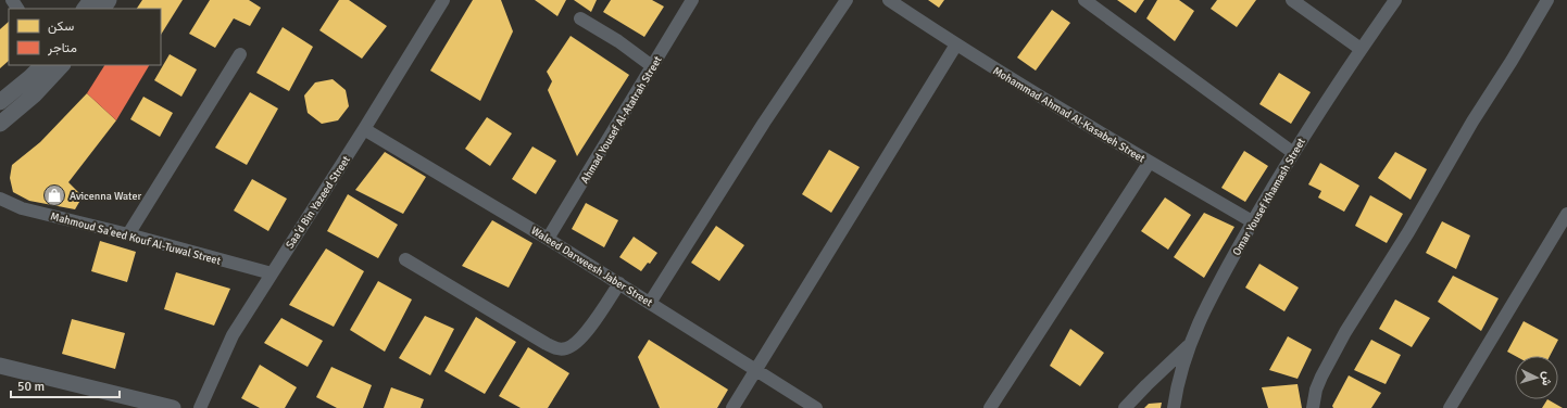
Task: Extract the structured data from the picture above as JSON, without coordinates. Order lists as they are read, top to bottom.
{
  "streets": {
    "street": [
      "Mohammad Ahmad Al-Kasabeh Street",
      "Ahmad Yousef Al-Atatrah Street",
      "Omar Yousef Khamash Street",
      "Saa'd Bin Yazeed Street",
      "Mahmoud Sa'eed Kouf Al-Tuwal Street",
      "Waleed Darweesh Jaber Street"
    ]
  },
  "crossings": [
    ["Mohammad Ahmad Al-Kasabeh Street", "Omar Yousef Khamash Street"],
    ["Ahmad Yousef Al-Atatrah Street", "Waleed Darweesh Jaber Street"],
    ["Saa'd Bin Yazeed Street", "Mahmoud Sa'eed Kouf Al-Tuwal Street"],
    ["Saa'd Bin Yazeed Street", "Waleed Darweesh Jaber Street"]
  ],
  "places": {
    "shop": ["Avicenna Water"]
  },
  "legend": ["سكن", "متاجر"],
  "scale_bar": "50 m",
  "north": "right"
}
